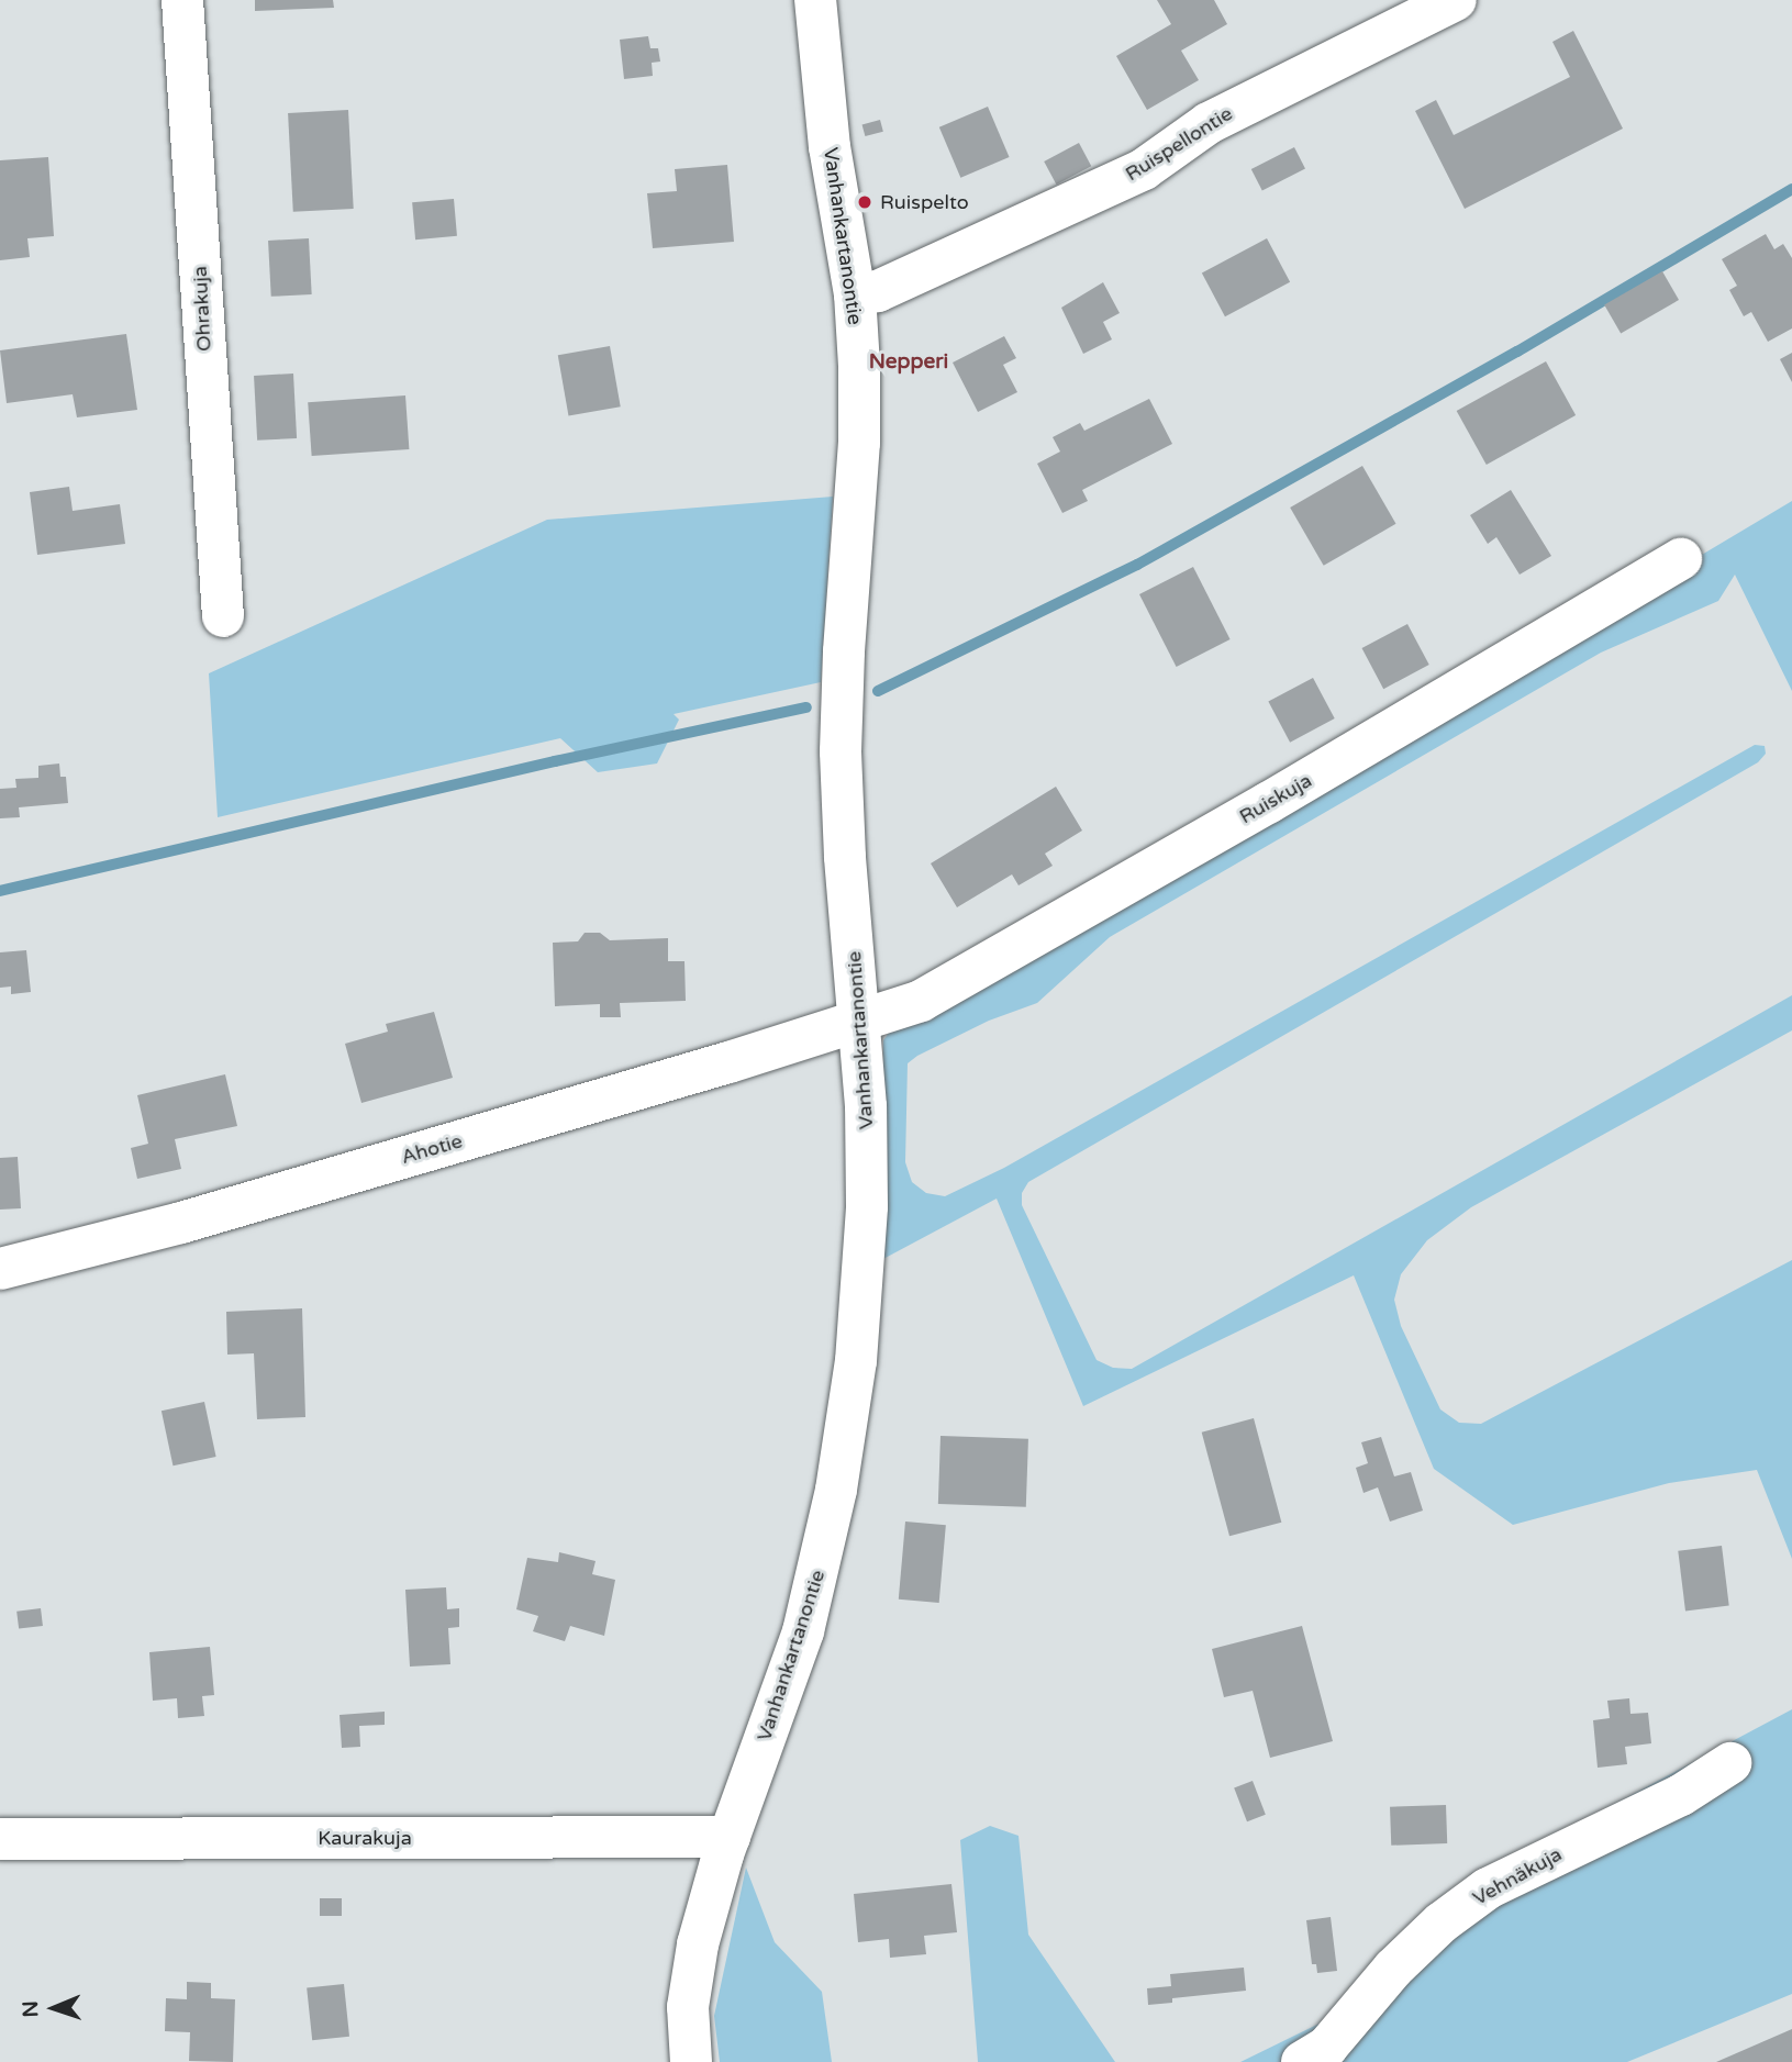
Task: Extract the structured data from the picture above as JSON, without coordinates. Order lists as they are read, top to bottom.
{
  "streets": {
    "street": [
      "Ruispellontie",
      "Vanhankartanontie",
      "Ohrakuja",
      "Ruiskuja",
      "Ahotie",
      "Kaurakuja",
      "Vehnäkuja"
    ]
  },
  "crossings": [
    ["Ruispellontie", "Vanhankartanontie"],
    ["Vanhankartanontie", "Ruiskuja"],
    ["Vanhankartanontie", "Ahotie"],
    ["Vanhankartanontie", "Kaurakuja"],
    ["Ruiskuja", "Ahotie"]
  ],
  "districts": ["Nepperi"],
  "places": ["Ruispelto"],
  "north": "left"
}
